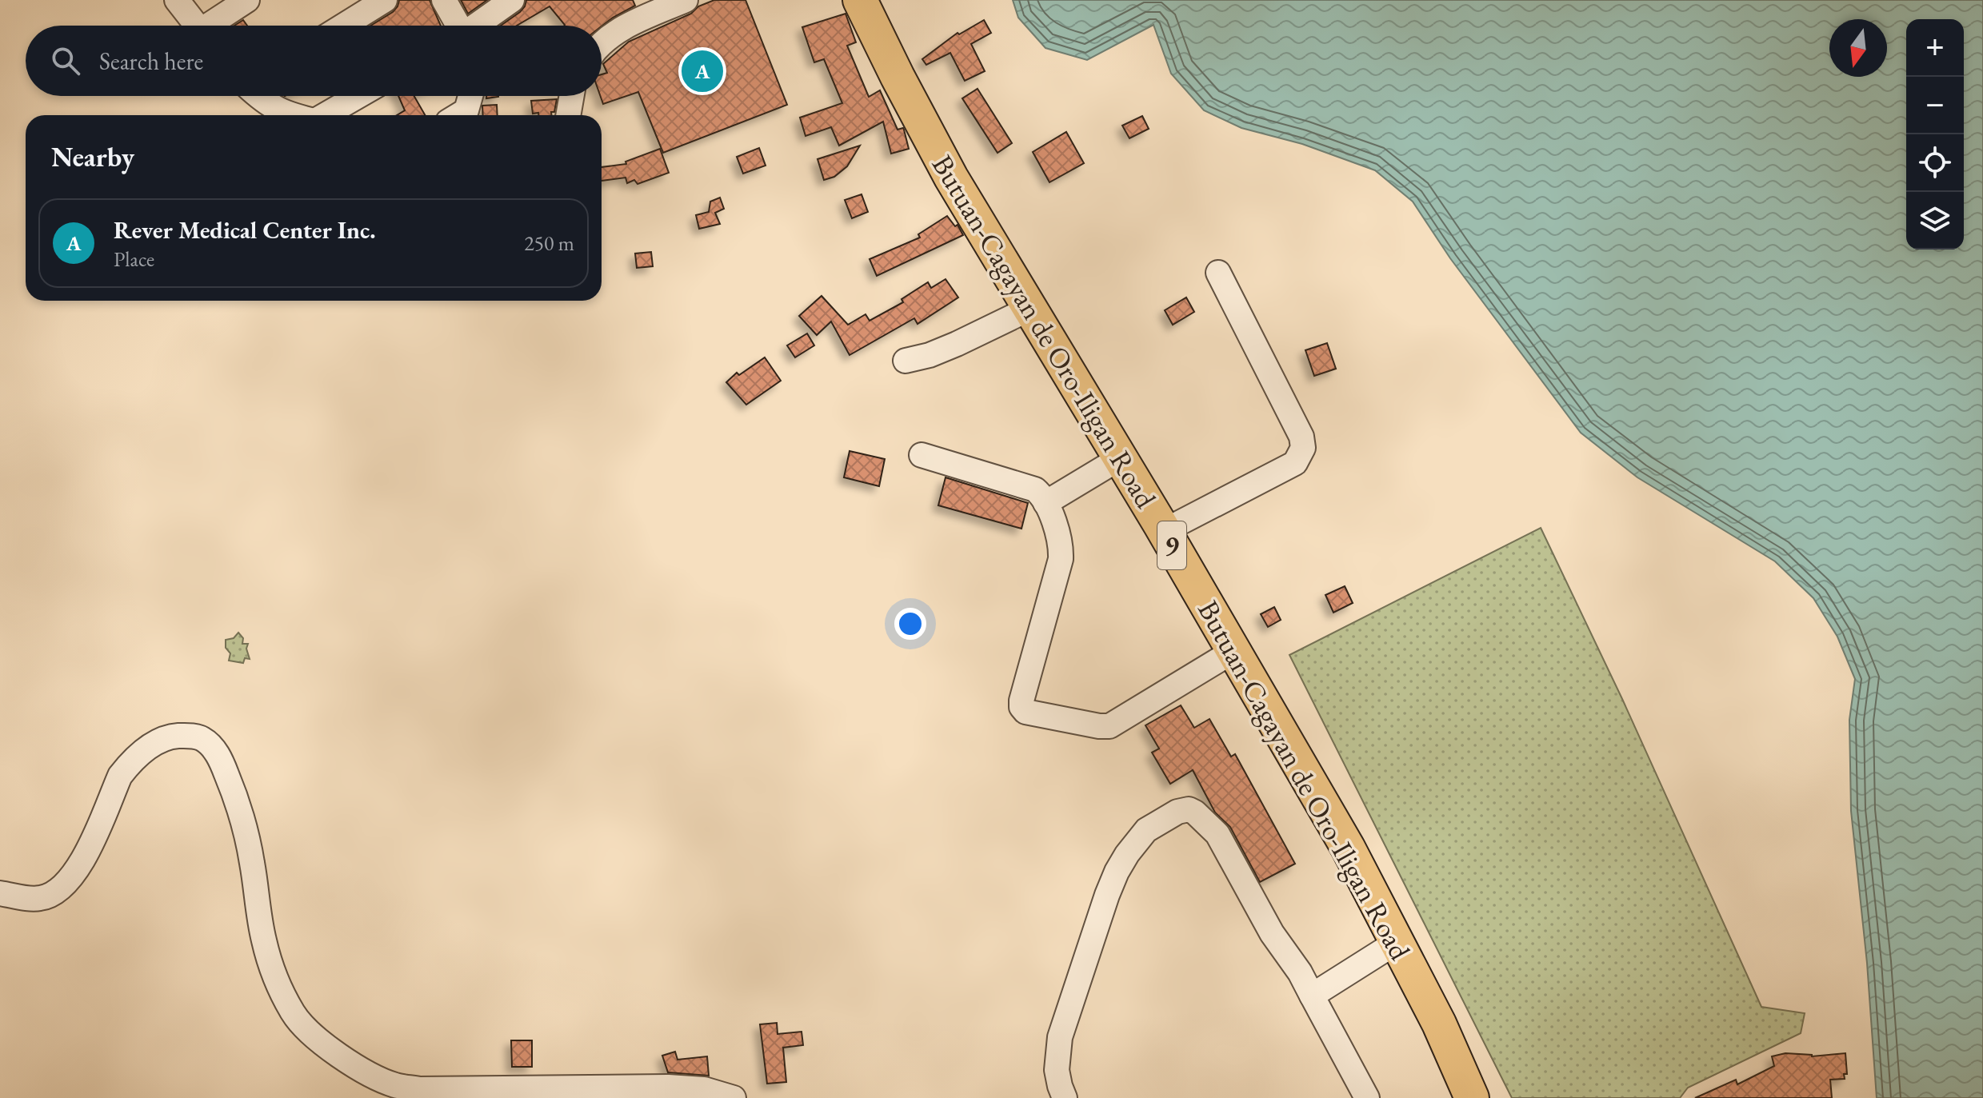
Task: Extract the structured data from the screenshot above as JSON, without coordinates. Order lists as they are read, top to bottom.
{
  "streets": {
    "highway": ["Butuan-Cagayan de Oro-Iligan Road", "9"]
  },
  "north": "bottom",
  "page": {
    "map_buttons": ["+", "−"],
    "search": "Search here",
    "pins": "A",
    "heading": "Nearby",
    "list": [
      {
        "mark": "A",
        "name": "Rever Medical Center Inc.",
        "note": "Place",
        "value": "250 m"
      }
    ]
  }
}
